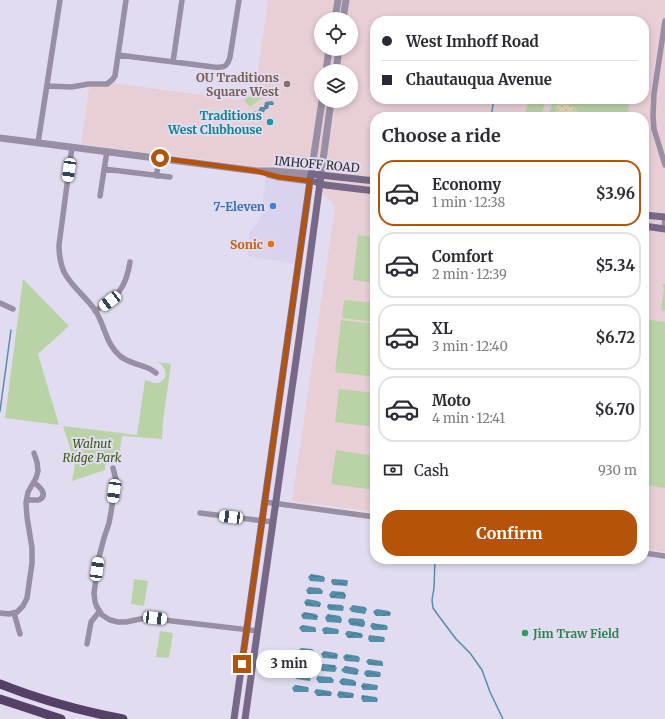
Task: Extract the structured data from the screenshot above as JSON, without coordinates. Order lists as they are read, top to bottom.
{
  "streets": {
    "main road": ["IMHOFF ROAD"]
  },
  "parks": ["Walnut Ridge Park"],
  "places": [
    "OU Traditions Square West",
    "Traditions West Clubhouse",
    "7-Eleven",
    "Sonic",
    "Jim Traw Field"
  ],
  "page": {
    "banner": ["West Imhoff Road", "Chautauqua Avenue"],
    "heading": "Choose a ride",
    "list": [
      {
        "name": "Economy",
        "note": "1 min · 12:38",
        "value": "$3.96"
      },
      {
        "name": "Comfort",
        "note": "2 min · 12:39",
        "value": "$5.34"
      },
      {
        "name": "XL",
        "note": "3 min · 12:40",
        "value": "$6.72"
      },
      {
        "name": "Moto",
        "note": "4 min · 12:41",
        "value": "$6.70"
      }
    ],
    "pay": ["Cash", "930 m"],
    "buttons": "Confirm",
    "bubble": "3 min"
  }
}
